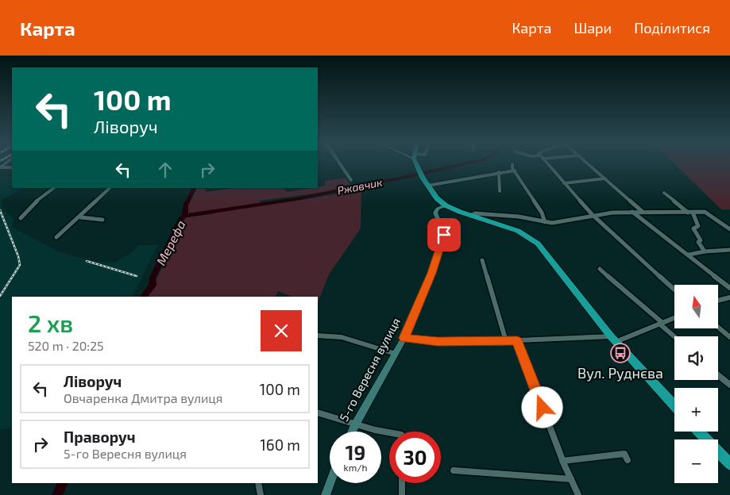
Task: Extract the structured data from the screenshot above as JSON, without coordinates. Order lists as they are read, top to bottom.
{
  "streets": {
    "street": ["5-го Вересня вулиця"]
  },
  "water": ["Ржавчик", "Мерефа"],
  "places": {
    "bus stop": ["Вул. Руднєва"]
  },
  "north": "top",
  "page": {
    "header": "Карта",
    "nav": ["Карта", "Шари", "Поділитися"],
    "turn": ["100 m", "Ліворуч"],
    "map_buttons": ["+", "−"],
    "heading": ["2 хв", "520 m · 20:25"],
    "list": [
      {
        "name": "Ліворуч",
        "note": "Овчаренка Дмитра вулиця",
        "value": "100 m"
      },
      {
        "name": "Праворуч",
        "note": "5-го Вересня вулиця",
        "value": "160 m"
      }
    ],
    "speed": "19 km/h",
    "limit": "30"
  }
}
